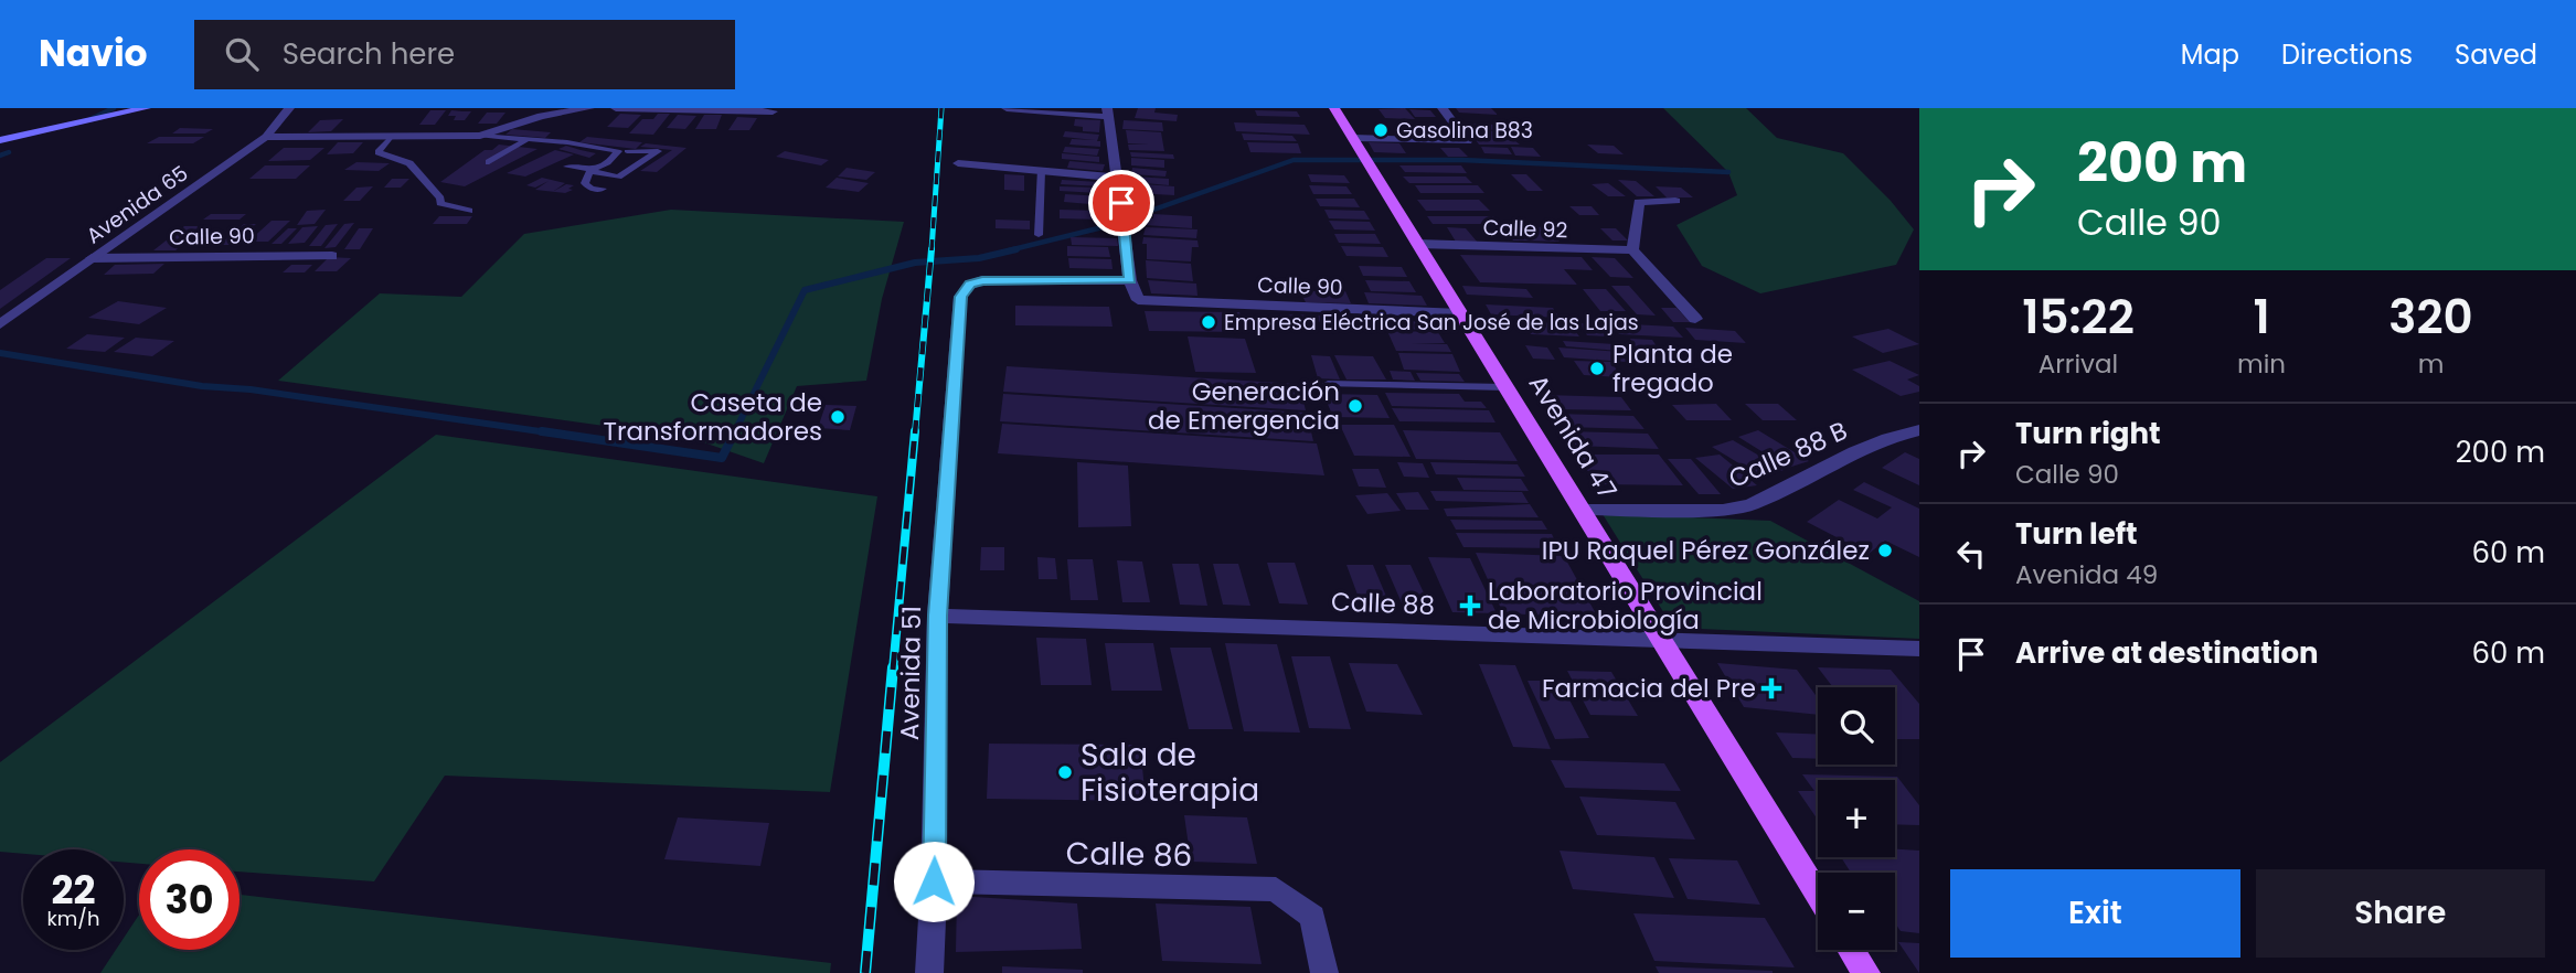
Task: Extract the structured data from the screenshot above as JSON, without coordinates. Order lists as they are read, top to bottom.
{
  "streets": {
    "main road": ["Avenida 47"],
    "street": [
      "Avenida 65",
      "Calle 92",
      "Calle 90",
      "Calle 88 B",
      "Calle 88",
      "Avenida 51",
      "Calle 86"
    ]
  },
  "crossings": [
    ["Avenida 65", "Calle 90"],
    ["Calle 92", "Avenida 47"],
    ["Calle 90", "Avenida 47"],
    ["Calle 90", "Avenida 51"],
    ["Avenida 47", "Calle 88 B"],
    ["Avenida 47", "Calle 88"],
    ["Calle 88", "Avenida 51"],
    ["Avenida 51", "Calle 86"]
  ],
  "places": {
    "other": [
      "Gasolina B83",
      "Empresa Eléctrica San José de las Lajas",
      "Planta de fregado",
      "Generación de Emergencia",
      "Caseta de Transformadores",
      "IPU Raquel Pérez González",
      "Sala de Fisioterapia"
    ],
    "health": ["Laboratorio Provincial de Microbiología", "Farmacia del Pre"]
  },
  "page": {
    "header": "Navio",
    "search": "Search here",
    "nav": ["Map", "Directions", "Saved"],
    "turn": ["200 m", "Calle 90"],
    "eta": [
      "15:22",
      "Arrival",
      "1",
      "min",
      "320",
      "m"
    ],
    "list": [
      {
        "name": "Turn right",
        "note": "Calle 90",
        "value": "200 m"
      },
      {
        "name": "Turn left",
        "note": "Avenida 49",
        "value": "60 m"
      },
      {
        "name": "Arrive at destination",
        "value": "60 m"
      }
    ],
    "map_buttons": ["+", "−"],
    "speed": "22 km/h",
    "limit": "30",
    "buttons": ["Exit", "Share"]
  }
}
